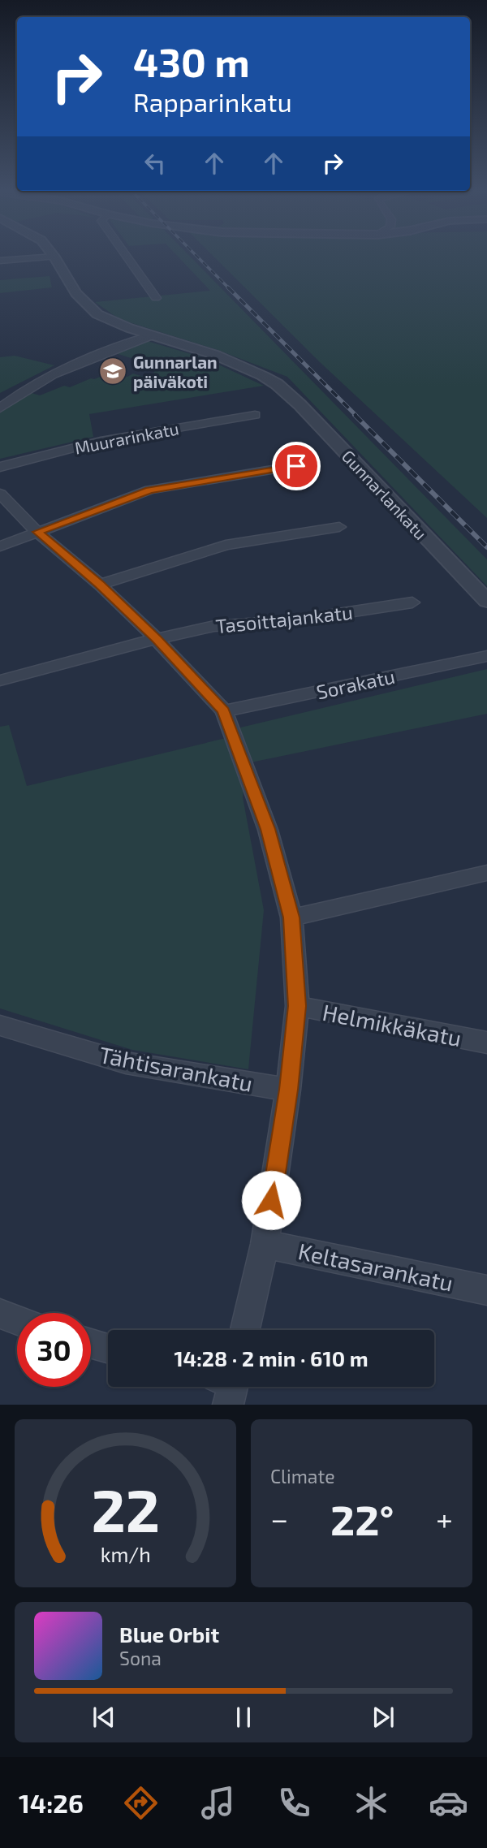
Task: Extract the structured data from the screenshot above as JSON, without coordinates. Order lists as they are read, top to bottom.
{
  "streets": {
    "street": [
      "Muurarinkatu",
      "Gunnarlankatu",
      "Tasoittajankatu",
      "Sorakatu",
      "Helmikkäkatu",
      "Tähtisarankatu",
      "Keltasarankatu"
    ]
  },
  "places": {
    "school or university": ["Gunnarlan päiväkoti"]
  },
  "page": {
    "turn": ["430 m", "Rapparinkatu"],
    "limit": "30",
    "trip": "14:28 · 2 min · 610 m",
    "tile": "Climate",
    "heat": ["−", "22°", "+"],
    "song": ["Blue Orbit", "Sona"],
    "tabs": "14:26",
    "gauge": ["22", "km/h"]
  }
}
